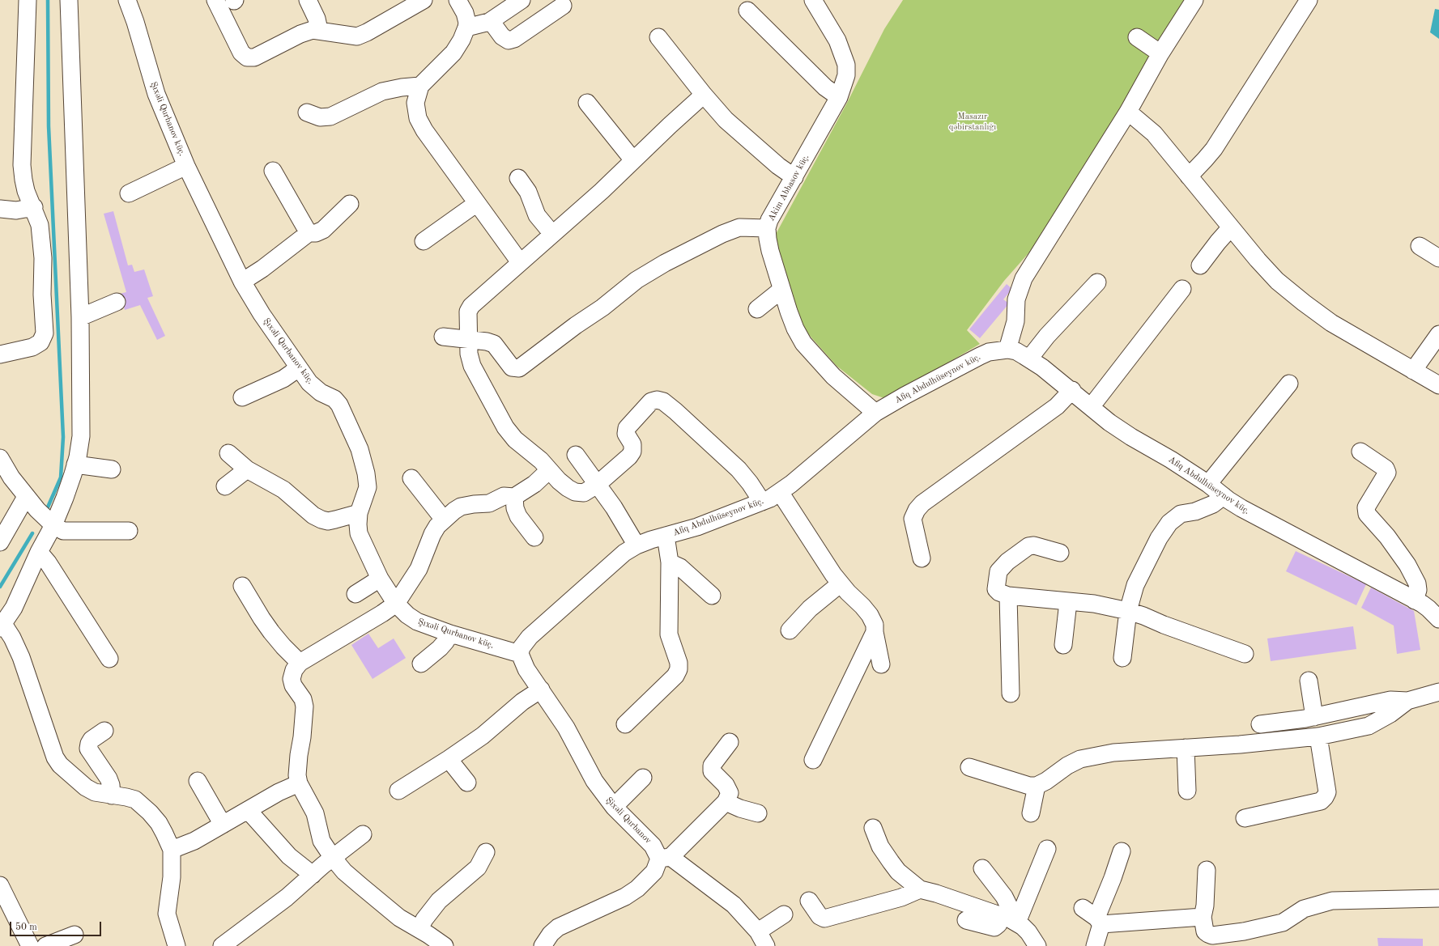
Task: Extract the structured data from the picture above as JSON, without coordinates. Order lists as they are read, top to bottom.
{
  "streets": {
    "street": [
      "Şıxəli Qurbanov küç.",
      "Akim Abbasov küç.",
      "Afiq Abdulhüseynov küç.",
      "Şixəli Qurbanov"
    ]
  },
  "crossings": [
    ["Şıxəli Qurbanov küç.", "Afiq Abdulhüseynov küç."],
    ["Şıxəli Qurbanov küç.", "Şixəli Qurbanov"],
    ["Akim Abbasov küç.", "Afiq Abdulhüseynov küç."],
    ["Afiq Abdulhüseynov küç.", "Şixəli Qurbanov"]
  ],
  "parks": ["Masazır qəbirstanlığı"],
  "scale_bar": "50 m"
}
